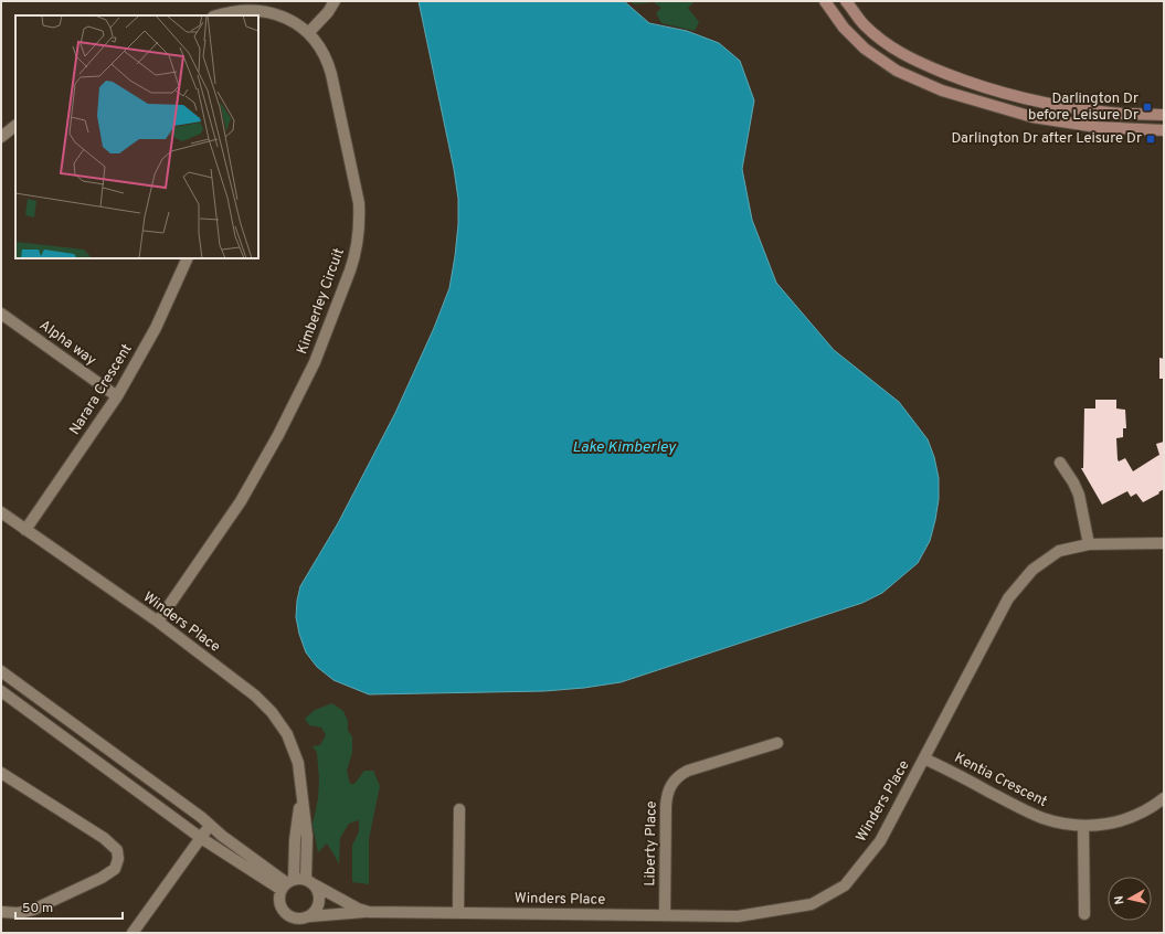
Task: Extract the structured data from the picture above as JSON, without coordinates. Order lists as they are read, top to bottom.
{
  "streets": {
    "street": [
      "Kimberley Circuit",
      "Alpha way",
      "Narara Crescent",
      "Winders Place",
      "Kentia Crescent",
      "Liberty Place"
    ]
  },
  "crossings": [
    ["Kimberley Circuit", "Winders Place"],
    ["Alpha way", "Narara Crescent"],
    ["Narara Crescent", "Winders Place"],
    ["Winders Place", "Kentia Crescent"],
    ["Winders Place", "Liberty Place"]
  ],
  "water": ["Lake Kimberley"],
  "places": {
    "transit": ["Darlington Dr before Leisure Dr", "Darlington Dr after Leisure Dr"]
  },
  "scale_bar": "50 m",
  "north": "left"
}
